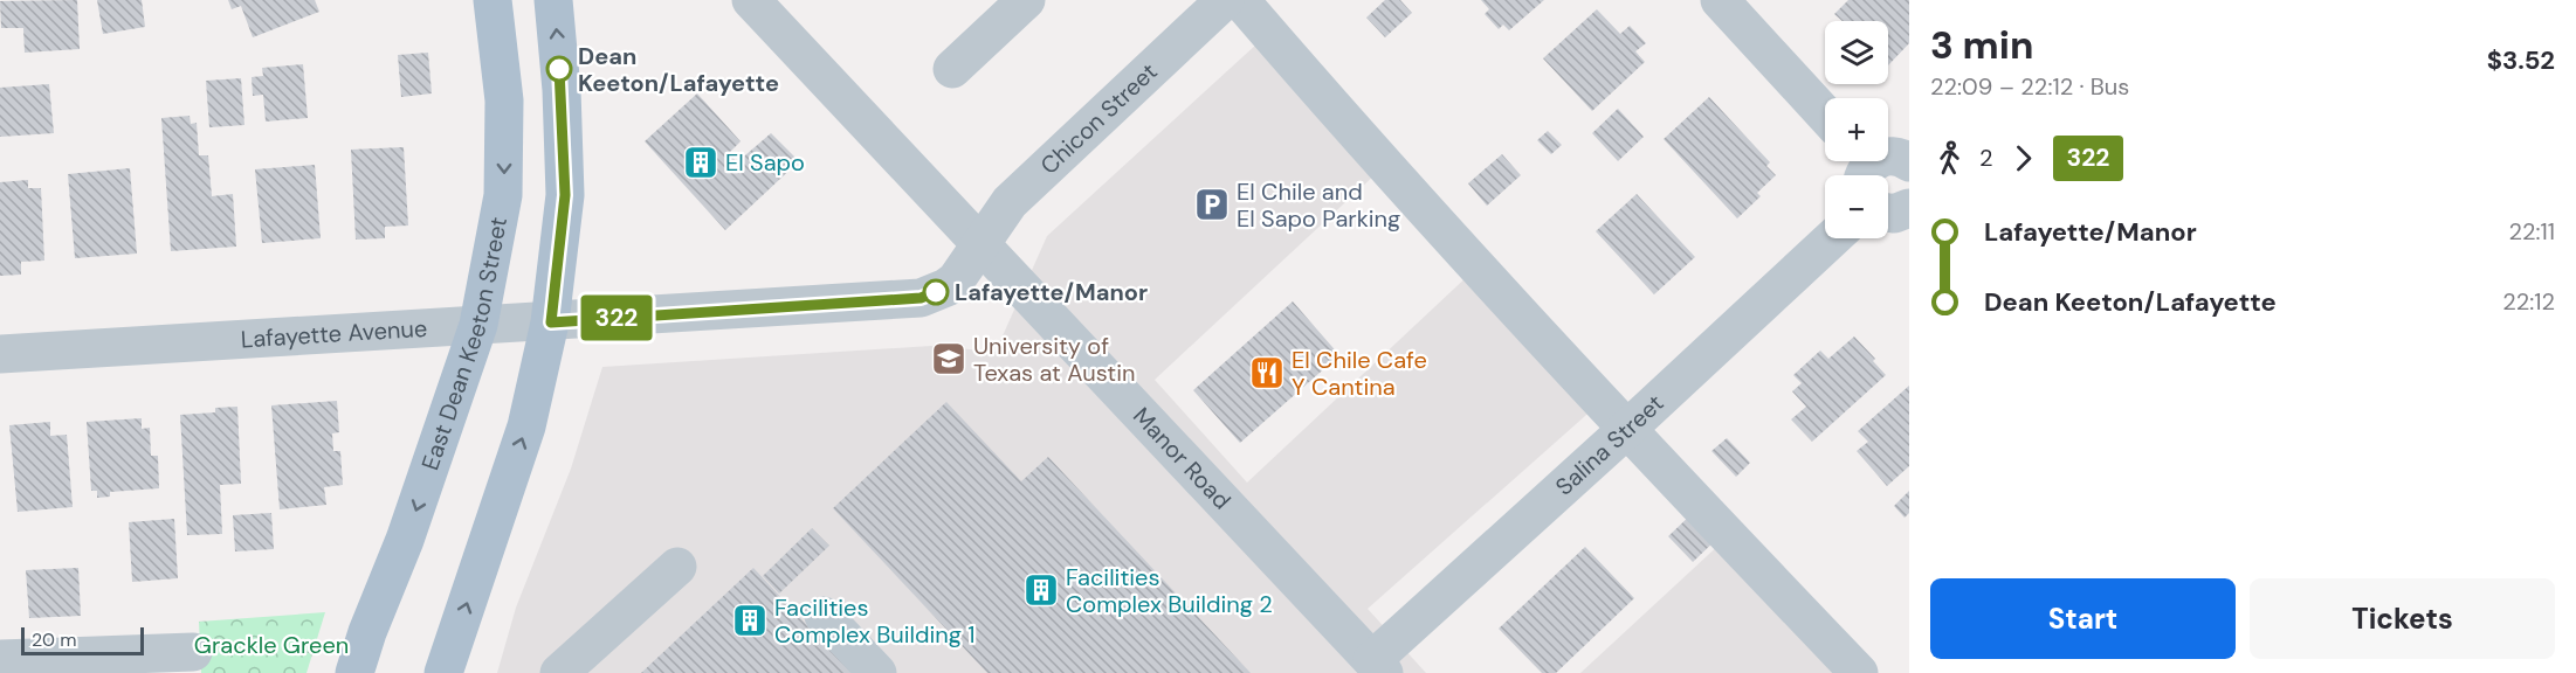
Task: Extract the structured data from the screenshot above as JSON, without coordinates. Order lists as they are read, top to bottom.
{
  "streets": {
    "main road": ["East Dean Keeton Street"],
    "street": [
      "Chicon Street",
      "Lafayette Avenue",
      "Salina Street",
      "Manor Road"
    ]
  },
  "crossings": [
    ["Chicon Street", "Lafayette Avenue"],
    ["Chicon Street", "Manor Road"],
    ["Lafayette Avenue", "East Dean Keeton Street"],
    ["Lafayette Avenue", "Manor Road"],
    ["Salina Street", "Manor Road"]
  ],
  "parks": ["Grackle Green"],
  "places": {
    "other": ["Dean Keeton/Lafayette", "Lafayette/Manor"],
    "building": ["El Sapo", "Facilities Complex Building 2", "Facilities Complex Building 1"],
    "parking": ["El Chile and El Sapo Parking"],
    "school or university": ["University of Texas at Austin"],
    "restaurant": ["El Chile Cafe Y Cantina"]
  },
  "lines": ["bus line 322"],
  "scale_bar": "20 m",
  "page": {
    "on_map": "322",
    "heading": ["3 min", "22:09 – 22:12 · Bus", "$3.52"],
    "map_buttons": ["+", "−"],
    "legs": ["2", "322"],
    "list": [
      {
        "name": "Lafayette/Manor",
        "value": "22:11"
      },
      {
        "name": "Dean Keeton/Lafayette",
        "value": "22:12"
      }
    ],
    "buttons": ["Start", "Tickets"],
    "scale": "20 m"
  }
}
